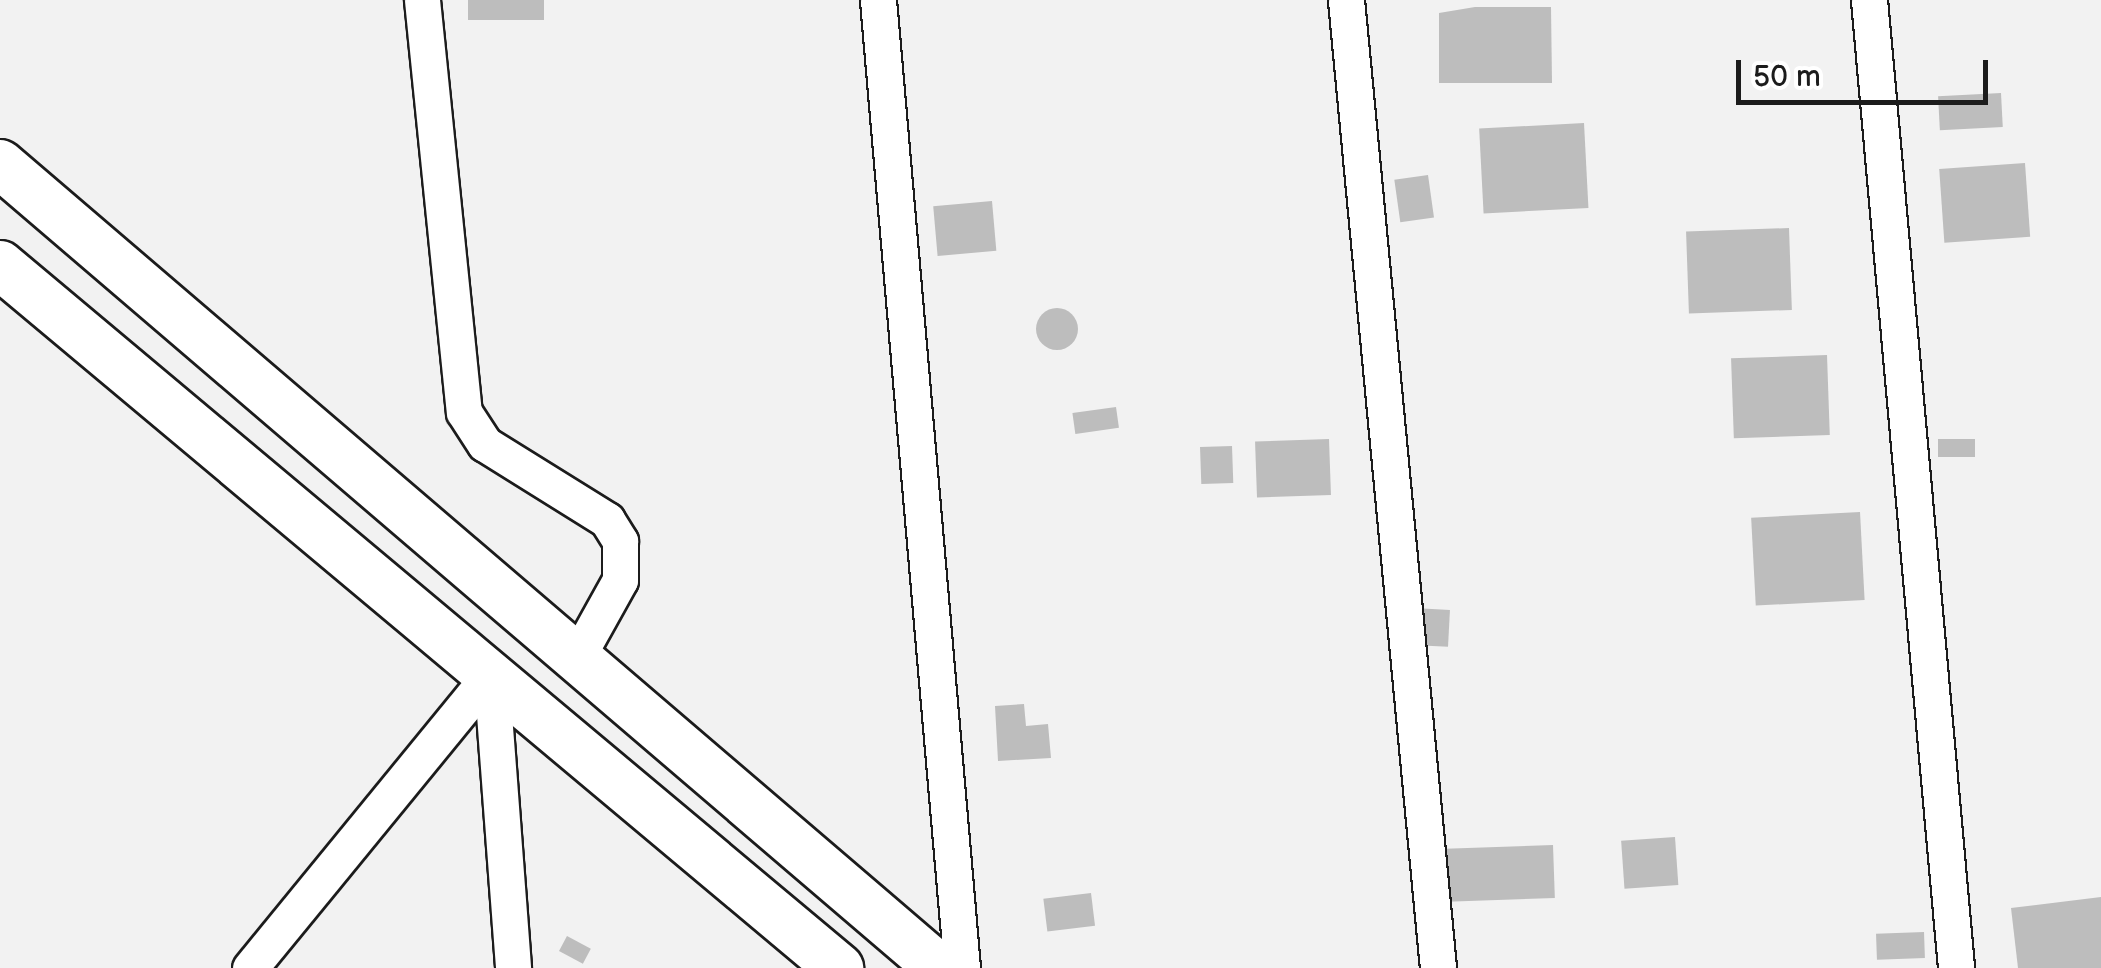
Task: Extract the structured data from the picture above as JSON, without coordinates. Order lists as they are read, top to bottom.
{
  "scale_bar": "50 m"
}
